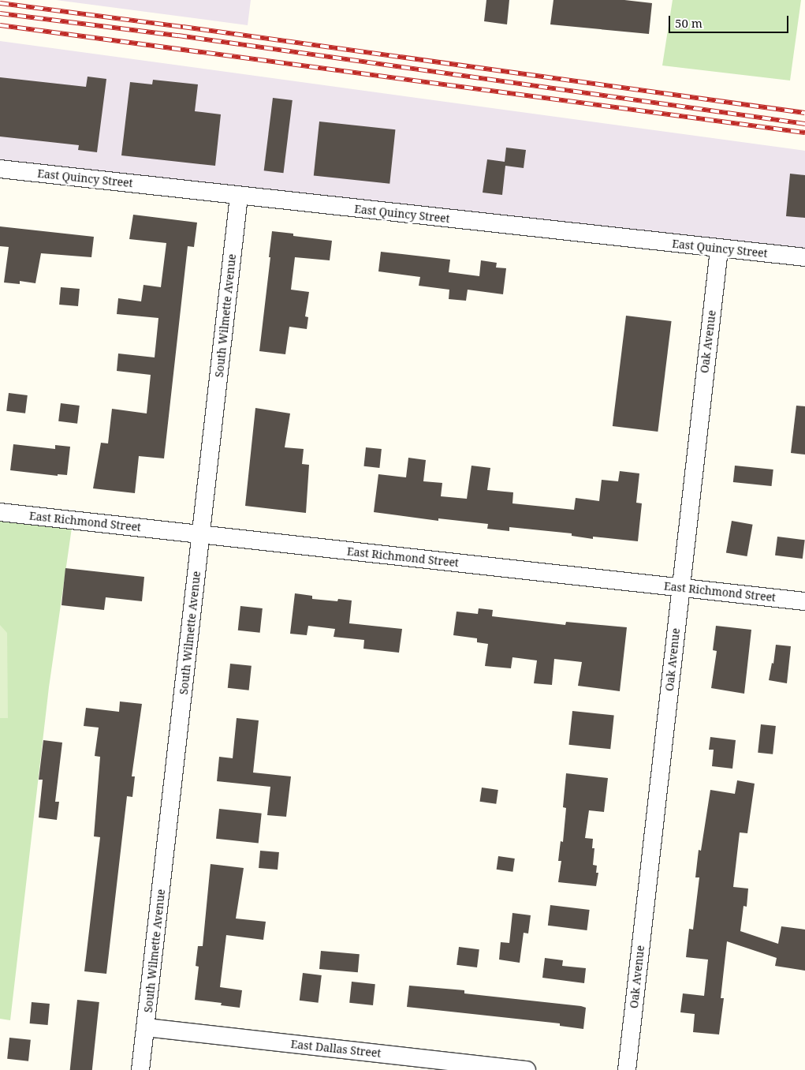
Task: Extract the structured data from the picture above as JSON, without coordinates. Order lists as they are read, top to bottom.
{
  "streets": {
    "street": [
      "East Quincy Street",
      "South Wilmette Avenue",
      "Oak Avenue",
      "East Richmond Street",
      "East Dallas Street"
    ]
  },
  "crossings": [
    ["East Quincy Street", "South Wilmette Avenue"],
    ["East Quincy Street", "Oak Avenue"],
    ["South Wilmette Avenue", "East Richmond Street"],
    ["South Wilmette Avenue", "East Dallas Street"],
    ["Oak Avenue", "East Richmond Street"]
  ],
  "scale_bar": "50 m"
}
